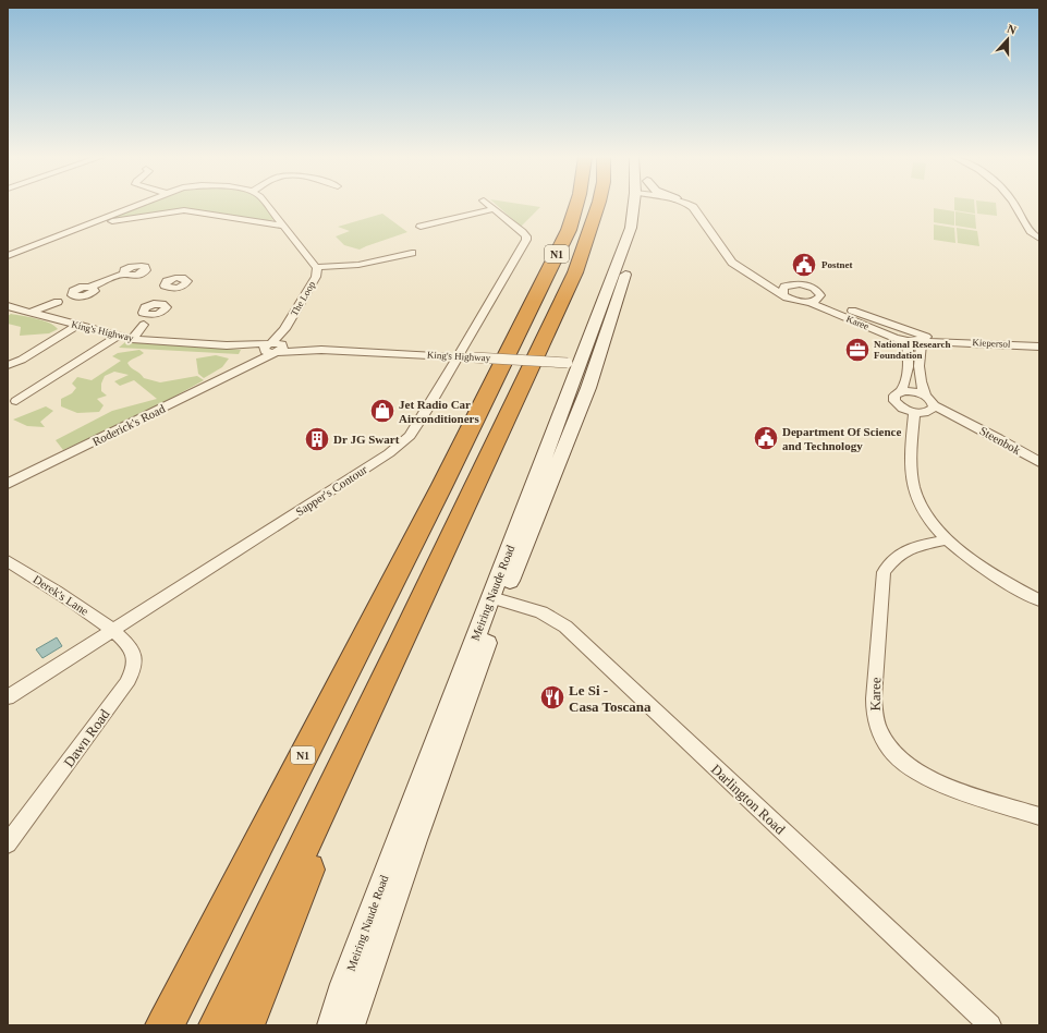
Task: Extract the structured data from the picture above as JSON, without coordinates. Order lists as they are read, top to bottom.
{
  "streets": {
    "highway": ["N1"],
    "street": [
      "The Loop",
      "Karee",
      "King's Highway",
      "Kiepersol",
      "Roderick's Road",
      "Steenbok",
      "Sapper's Contour",
      "Meiring Naude Road",
      "Derek's Lane",
      "Dawn Road",
      "Darlington Road"
    ]
  },
  "crossings": [
    ["The Loop", "King's Highway"],
    ["The Loop", "Roderick's Road"],
    ["Karee", "Kiepersol"],
    ["King's Highway", "Roderick's Road"],
    ["King's Highway", "Sapper's Contour"],
    ["King's Highway", "Meiring Naude Road"],
    ["Sapper's Contour", "Derek's Lane"],
    ["Sapper's Contour", "Dawn Road"],
    ["Meiring Naude Road", "Darlington Road"],
    ["Derek's Lane", "Dawn Road"]
  ],
  "places": {
    "public building": ["Postnet", "Department Of Science and Technology"],
    "office": ["National Research Foundation"],
    "shop": ["Jet Radio Car Airconditioners"],
    "building": ["Dr JG Swart"],
    "restaurant": ["Le Si - Casa Toscana"]
  },
  "north": "top"
}
